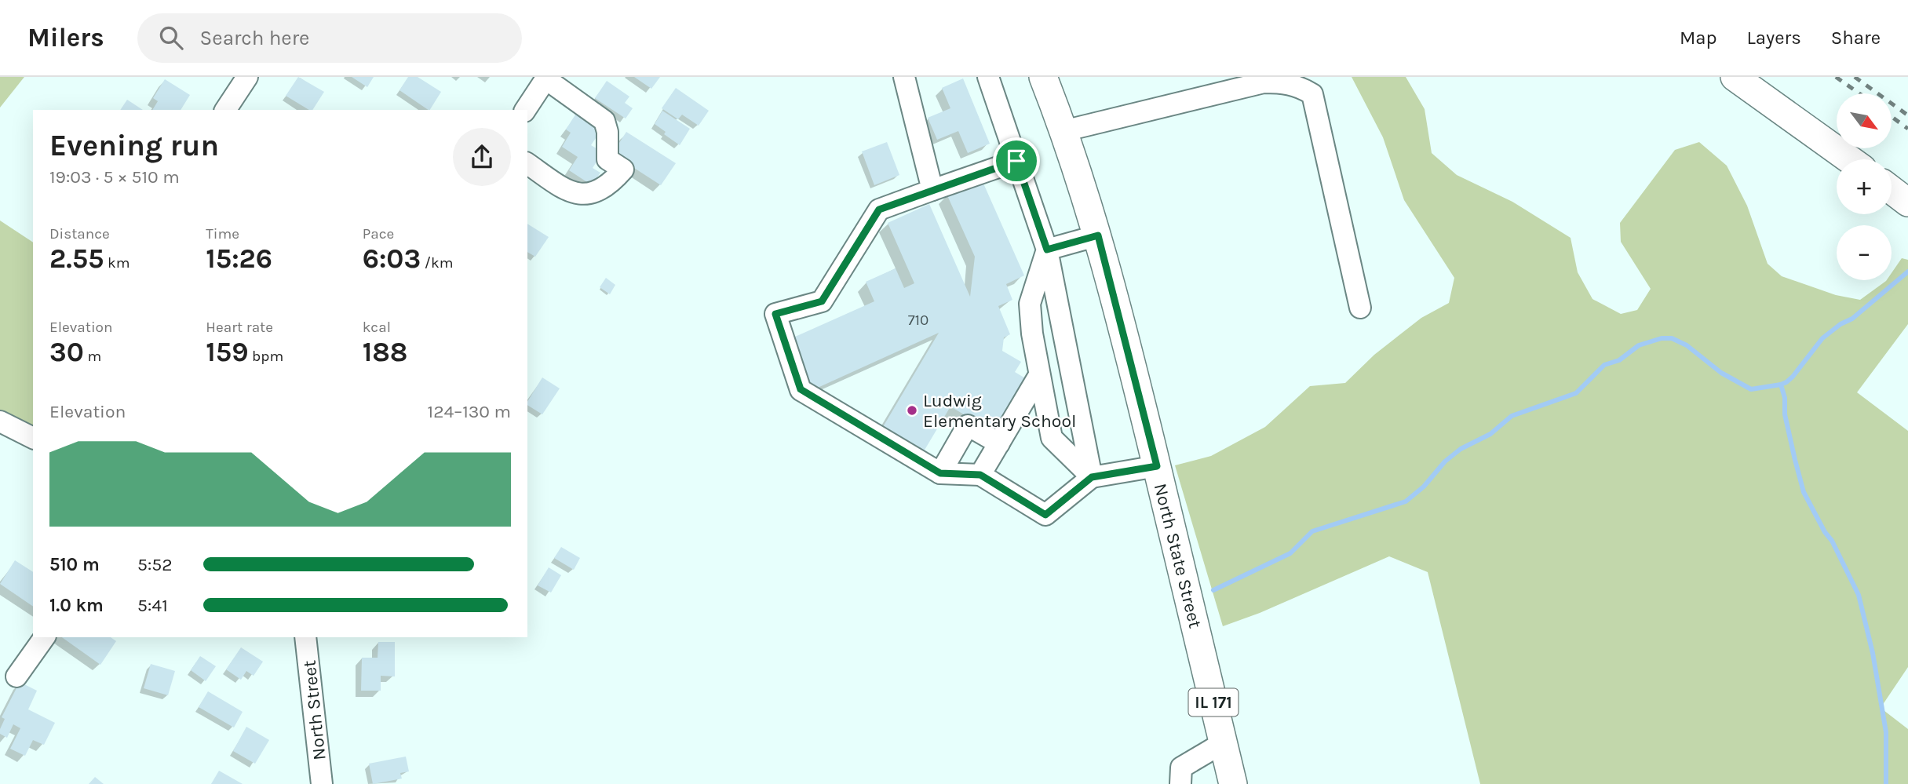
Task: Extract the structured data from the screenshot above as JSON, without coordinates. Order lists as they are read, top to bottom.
{
  "streets": {
    "main road": ["North State Street", "IL 171"],
    "street": ["North Street"]
  },
  "places": ["Ludwig Elementary School"],
  "house_numbers": ["710"],
  "north": "bottom right",
  "page": {
    "header": "Milers",
    "search": "Search here",
    "nav": ["Map", "Layers", "Share"],
    "map_buttons": ["+", "−"],
    "heading": ["Evening run", "19:03 · 5 × 510 m"],
    "stats": [
      ["Distance", "2.55 km"],
      ["Time", "15:26"],
      ["Pace", "6:03 /km"],
      ["Elevation", "30 m"],
      ["Heart rate", "159 bpm"],
      ["kcal", "188"]
    ],
    "chart": ["Elevation", "124–130 m"],
    "list": [
      {
        "name": "510 m",
        "note": "5:52"
      },
      {
        "name": "1.0 km",
        "note": "5:41"
      }
    ]
  }
}
